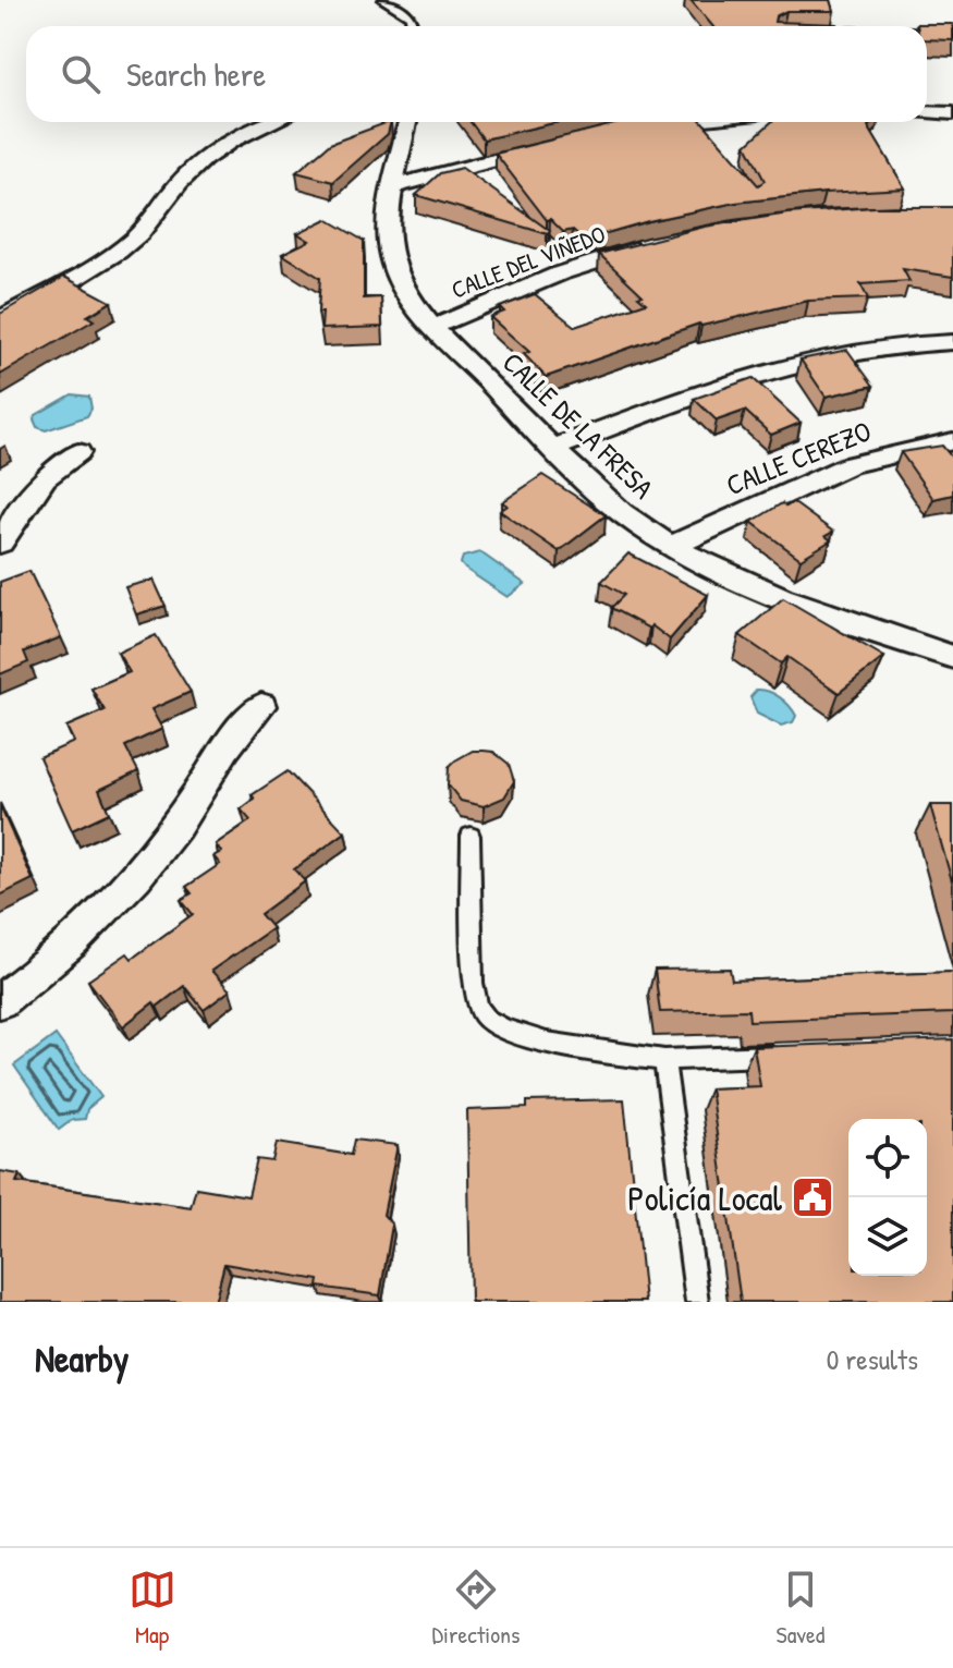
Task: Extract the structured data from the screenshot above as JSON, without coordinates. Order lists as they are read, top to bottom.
{
  "streets": {
    "street": ["CALLE DEL VIÑEDO", "CALLE DE LA FRESA", "CALLE CEREZO"]
  },
  "crossings": [
    ["CALLE DEL VIÑEDO", "CALLE DE LA FRESA"],
    ["CALLE DE LA FRESA", "CALLE CEREZO"]
  ],
  "places": {
    "public building": ["Policía Local"]
  },
  "page": {
    "search": "Search here",
    "heading": ["Nearby", "0 results"],
    "nav": ["Map", "Directions", "Saved"]
  }
}
